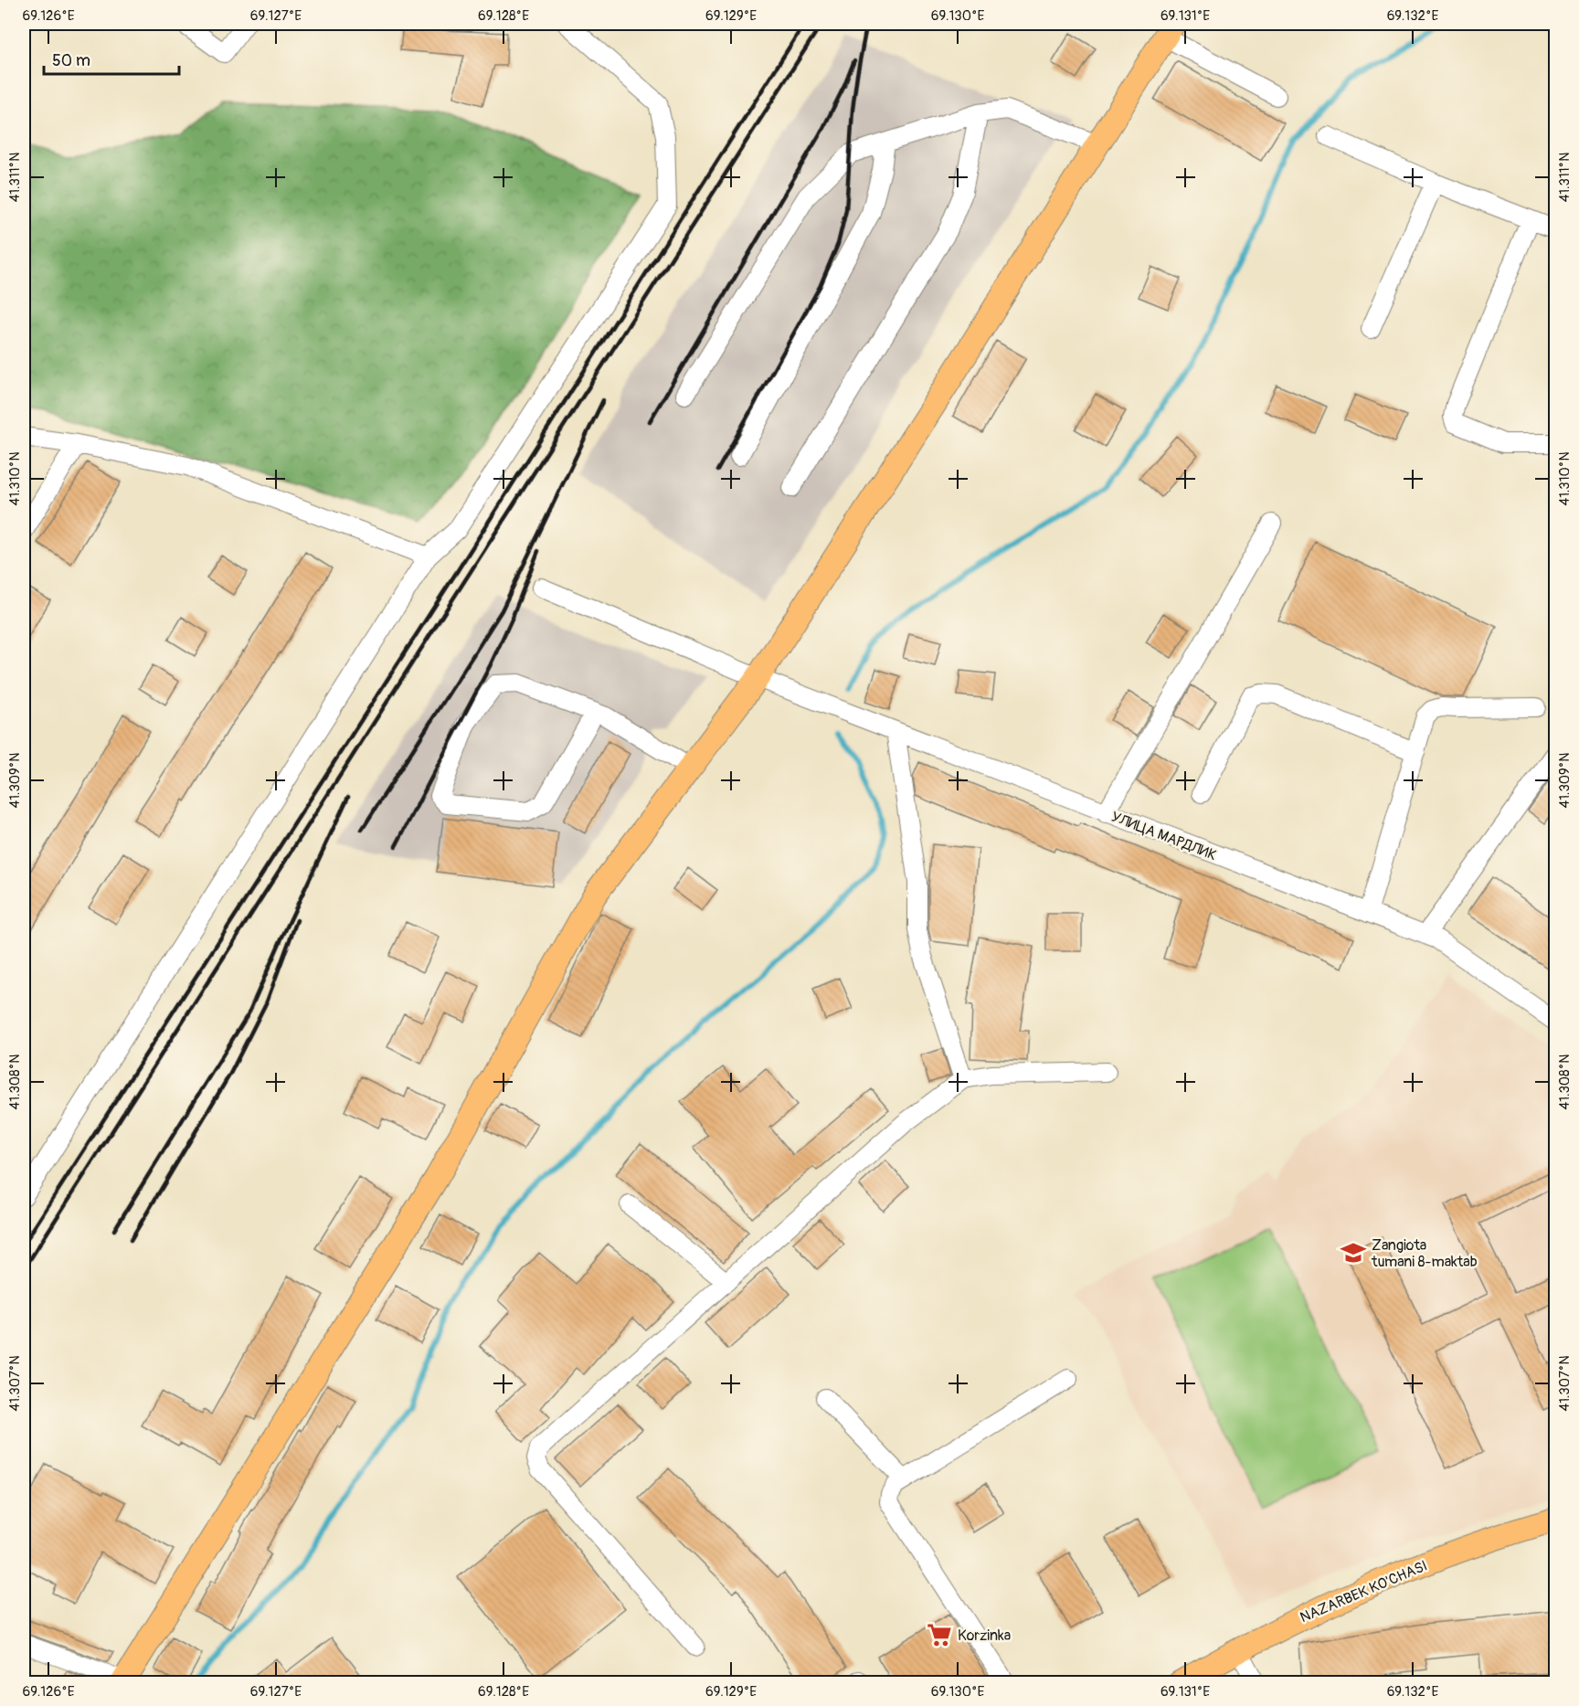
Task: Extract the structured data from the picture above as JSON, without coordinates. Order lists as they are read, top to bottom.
{
  "streets": {
    "main road": ["NAZARBEK KO'CHASI"],
    "street": ["УЛИЦА МАРДЛИК"]
  },
  "places": {
    "school or university": ["Zangiota tumani 8-maktab"],
    "supermarket": ["Korzinka"]
  },
  "scale_bar": "50 m",
  "coordinates": [
    "69.126°E",
    "69.127°E",
    "69.128°E",
    "69.129°E",
    "69.130°E",
    "69.131°E",
    "69.132°E",
    "41.311°N",
    "41.310°N",
    "41.309°N",
    "41.308°N",
    "41.307°N"
  ]
}
